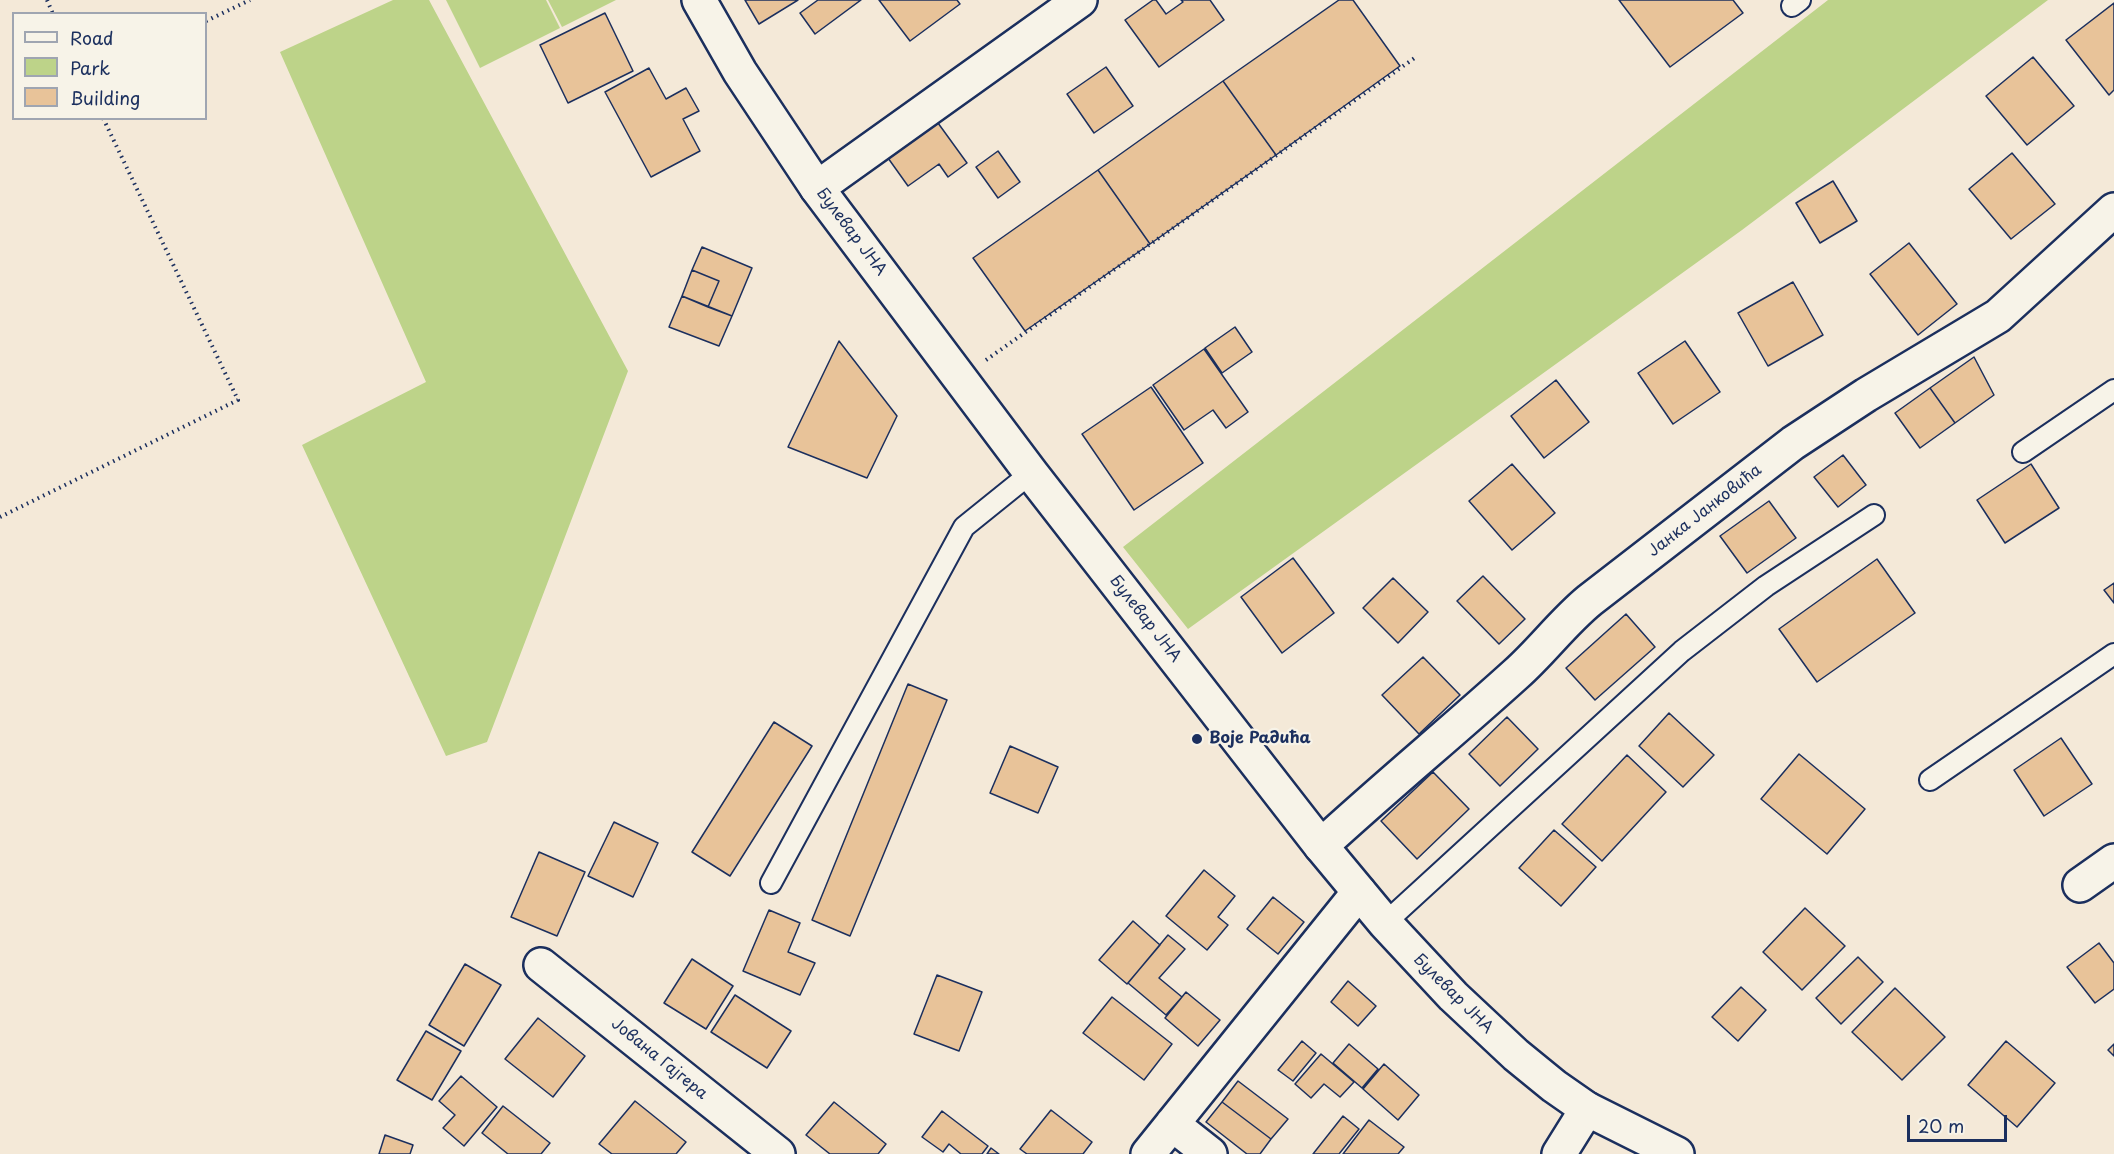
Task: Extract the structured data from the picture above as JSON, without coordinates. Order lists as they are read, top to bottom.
{
  "streets": {
    "street": ["Булевар ЈНА", "Јанка Јанковића", "Јована Гајгера"]
  },
  "crossings": [
    ["Булевар ЈНА", "Јанка Јанковића"]
  ],
  "places": ["Воје Радића"],
  "legend": ["Road", "Park", "Building"],
  "scale_bar": "20 m"
}
